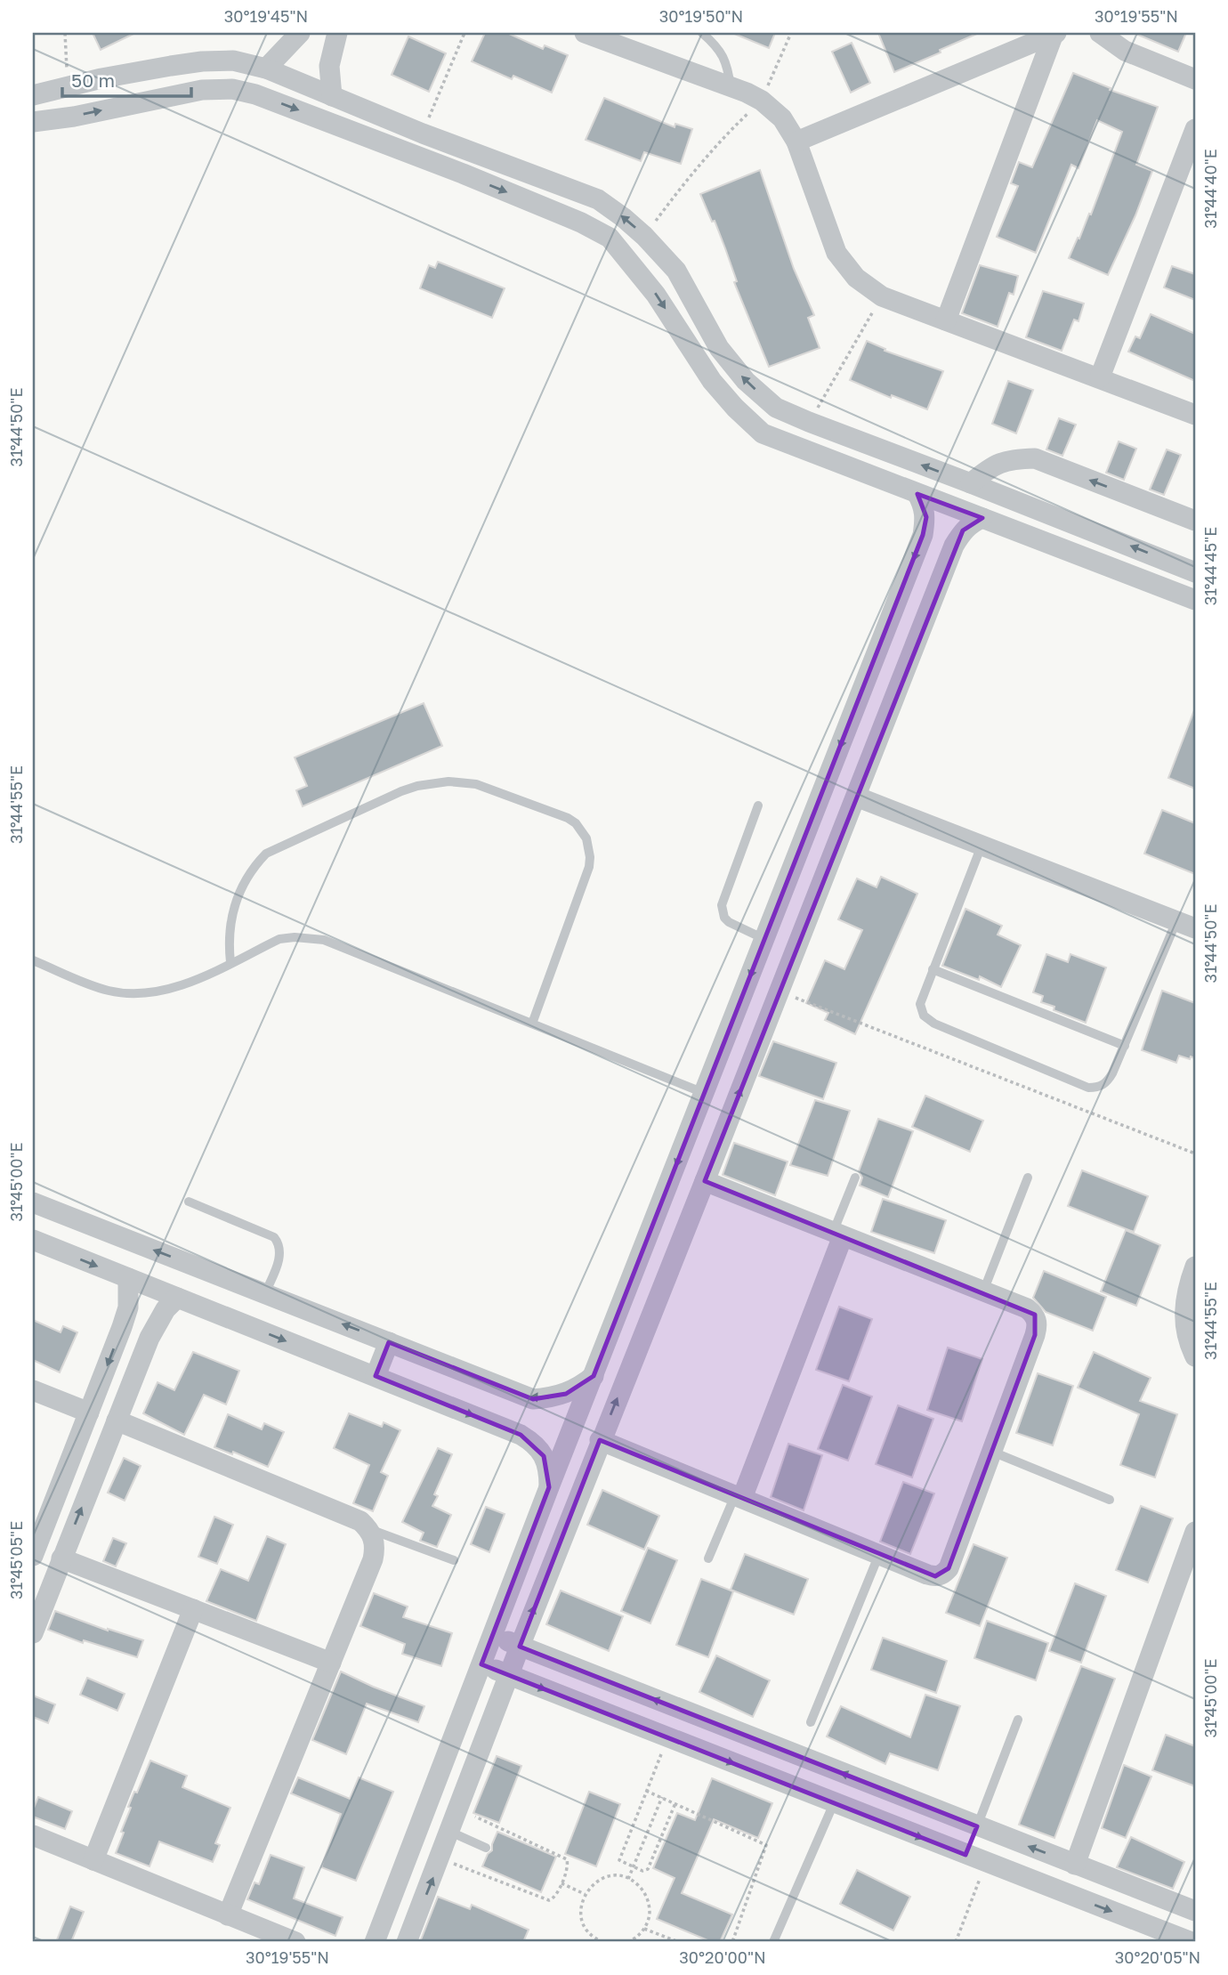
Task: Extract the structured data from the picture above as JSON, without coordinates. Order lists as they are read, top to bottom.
{
  "scale_bar": "50 m",
  "coordinates": [
    "30°19'45\"N",
    "30°19'50\"N",
    "30°19'55\"N",
    "31°44'40\"E",
    "31°44'50\"E",
    "31°44'45\"E",
    "31°44'55\"E",
    "31°45'00\"E",
    "31°45'05\"E",
    "30°20'00\"N",
    "30°20'05\"N"
  ]
}
